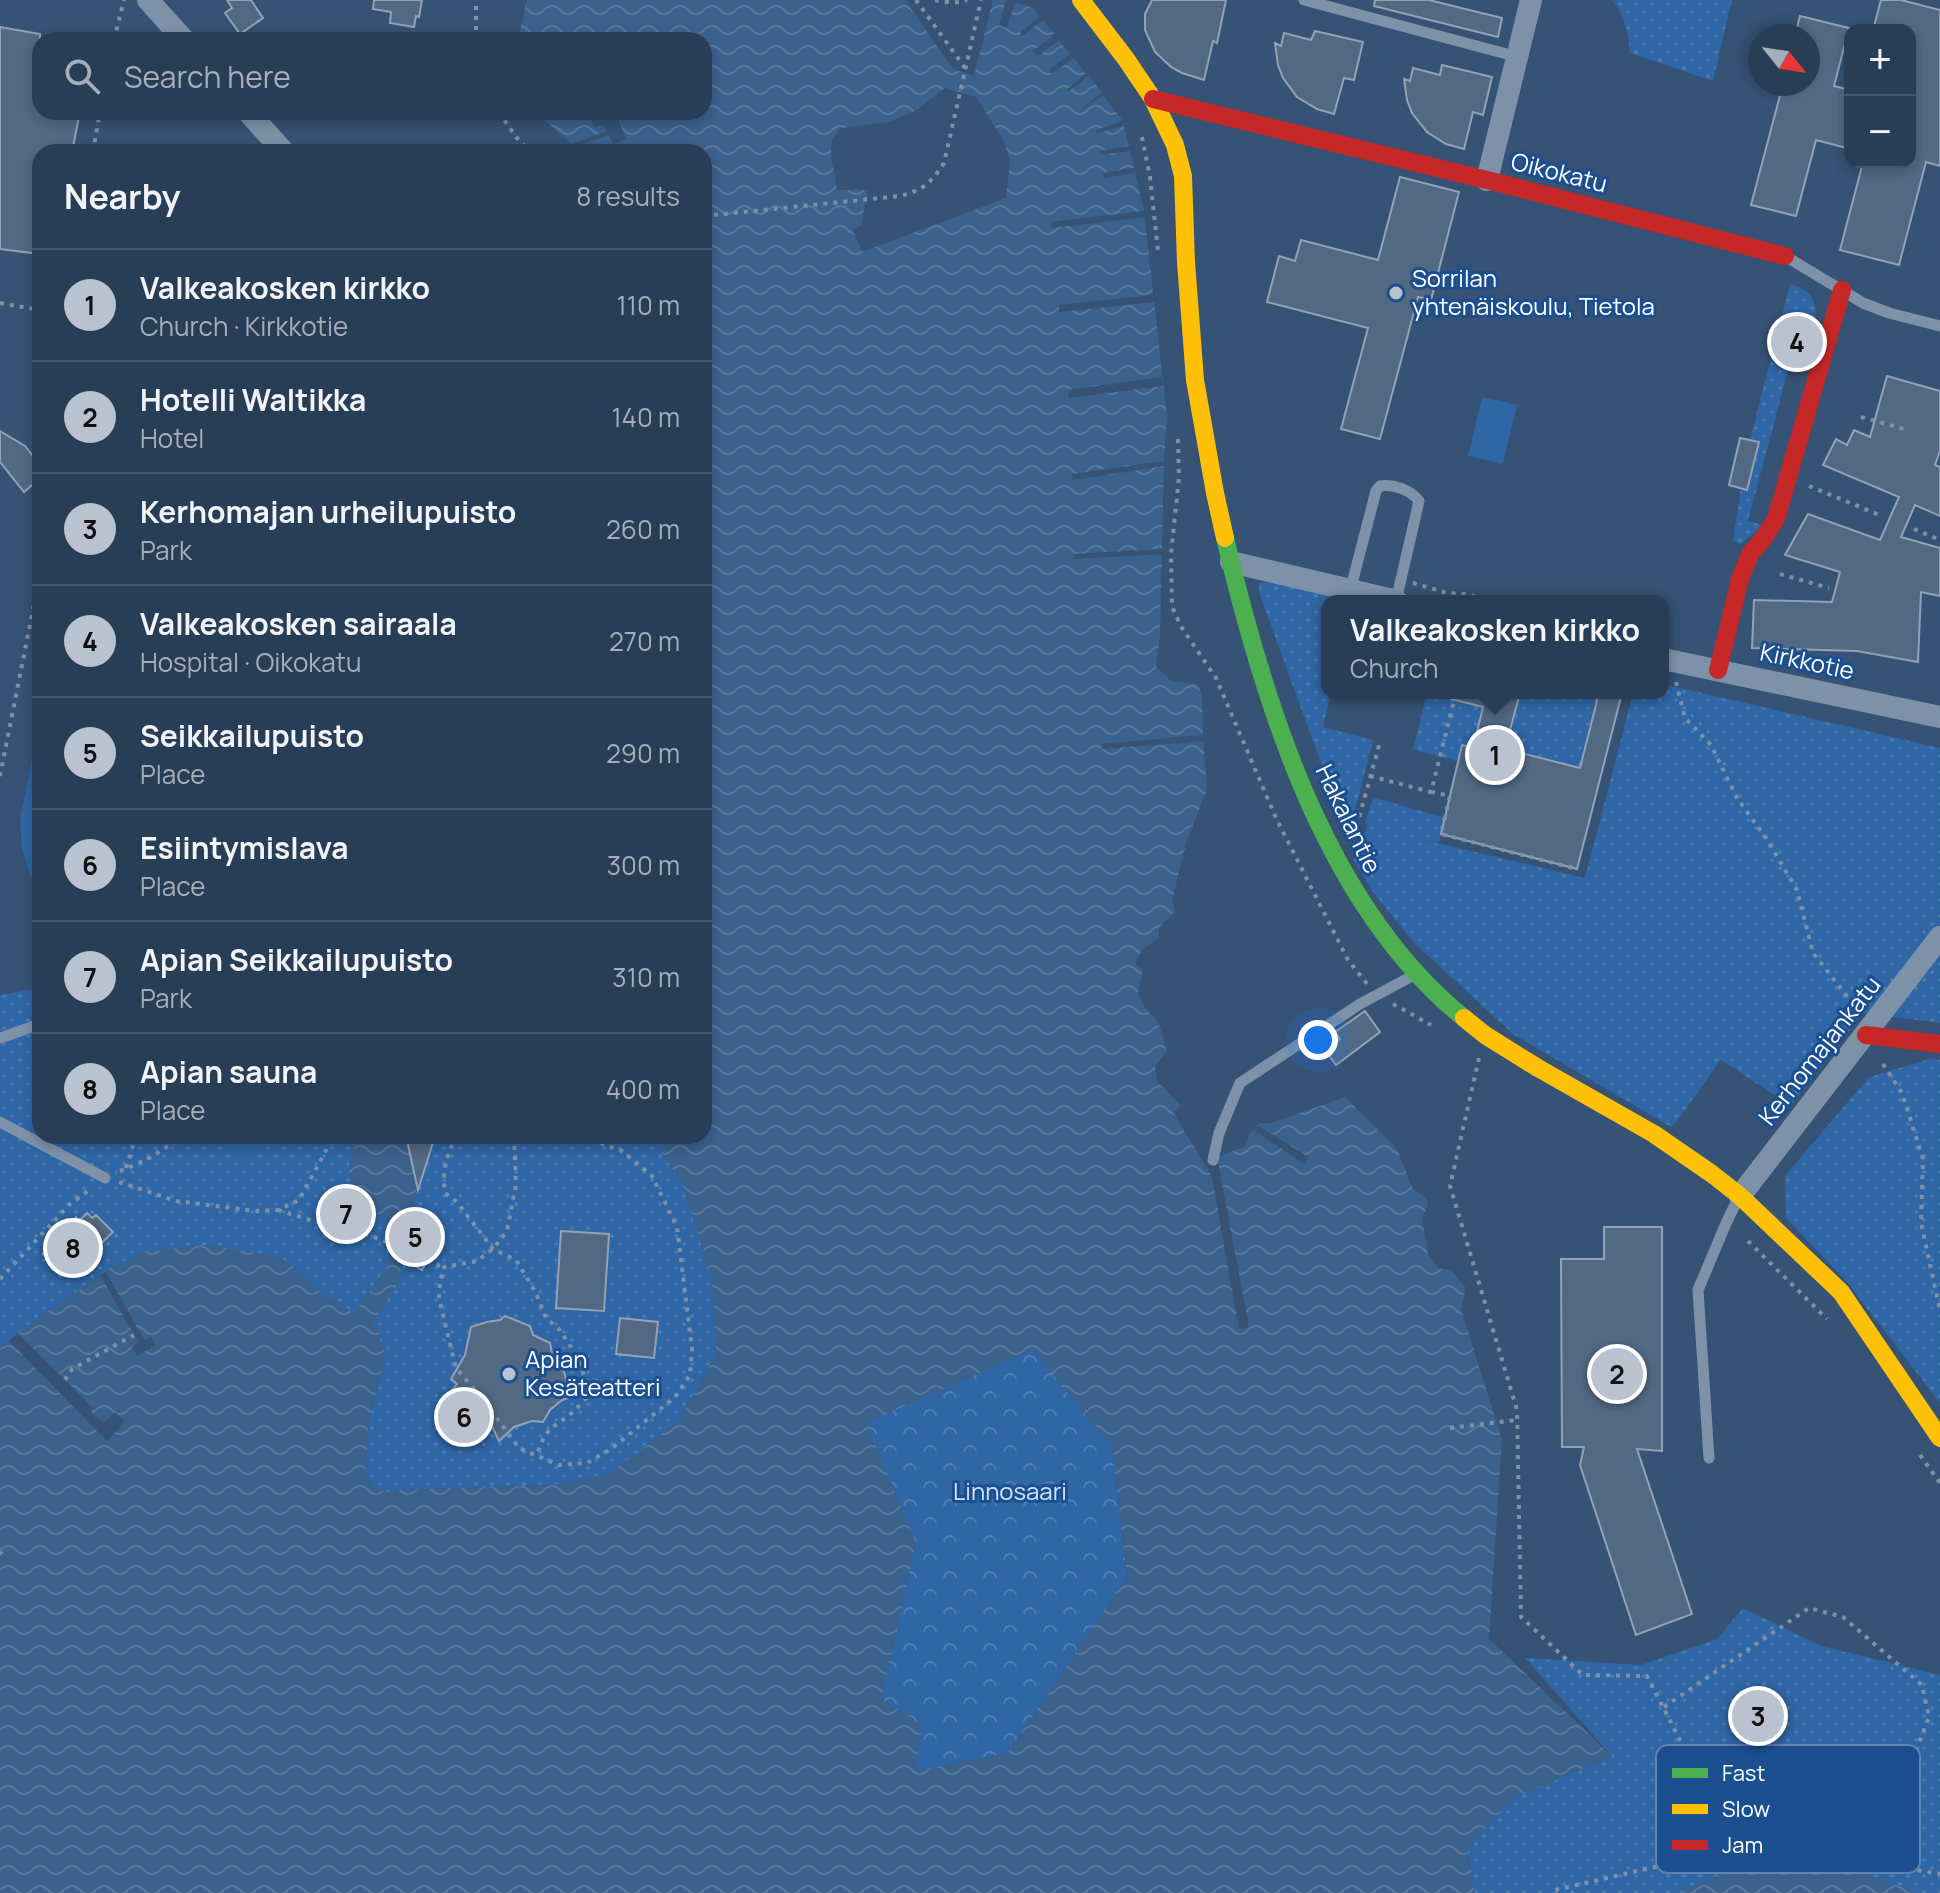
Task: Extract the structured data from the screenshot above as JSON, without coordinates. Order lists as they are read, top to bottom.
{
  "streets": {
    "street": [
      "Oikokatu",
      "Kirkkotie",
      "Hakalantie",
      "Kerhomajankatu"
    ]
  },
  "crossings": [
    ["Oikokatu", "Hakalantie"],
    ["Hakalantie", "Kerhomajankatu"]
  ],
  "parks": ["Linnosaari"],
  "places": ["Sorrilan yhtenäiskoulu, Tietola", "Apian Kesäteatteri"],
  "legend": ["Fast", "Slow", "Jam"],
  "north": "bottom right",
  "page": {
    "map_buttons": ["+", "−"],
    "search": "Search here",
    "heading": ["Nearby", "8 results"],
    "list": [
      {
        "mark": "1",
        "name": "Valkeakosken kirkko",
        "note": "Church · Kirkkotie",
        "value": "110 m"
      },
      {
        "mark": "2",
        "name": "Hotelli Waltikka",
        "note": "Hotel",
        "value": "140 m"
      },
      {
        "mark": "3",
        "name": "Kerhomajan urheilupuisto",
        "note": "Park",
        "value": "260 m"
      },
      {
        "mark": "4",
        "name": "Valkeakosken sairaala",
        "note": "Hospital · Oikokatu",
        "value": "270 m"
      },
      {
        "mark": "5",
        "name": "Seikkailupuisto",
        "note": "Place",
        "value": "290 m"
      },
      {
        "mark": "6",
        "name": "Esiintymislava",
        "note": "Place",
        "value": "300 m"
      },
      {
        "mark": "7",
        "name": "Apian Seikkailupuisto",
        "note": "Park",
        "value": "310 m"
      },
      {
        "mark": "8",
        "name": "Apian sauna",
        "note": "Place",
        "value": "400 m"
      }
    ],
    "pins": [
      "4",
      "1",
      "7",
      "5",
      "8",
      "2",
      "6",
      "3"
    ],
    "popup": ["Valkeakosken kirkko", "Church"]
  }
}
